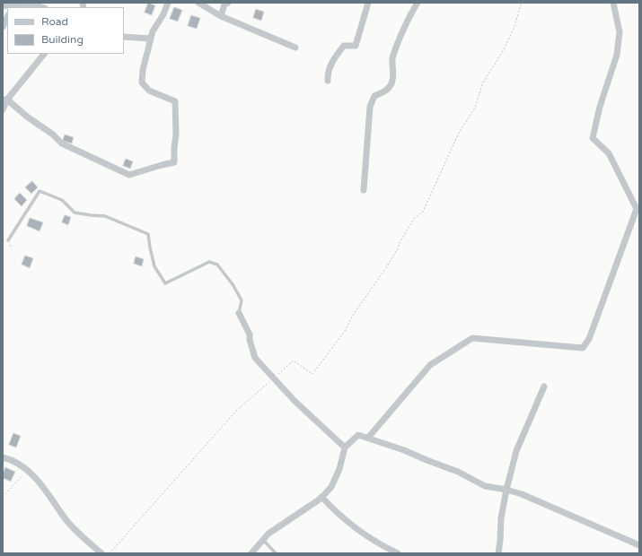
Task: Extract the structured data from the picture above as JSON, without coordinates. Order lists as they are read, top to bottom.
{
  "legend": ["Road", "Building"]
}
